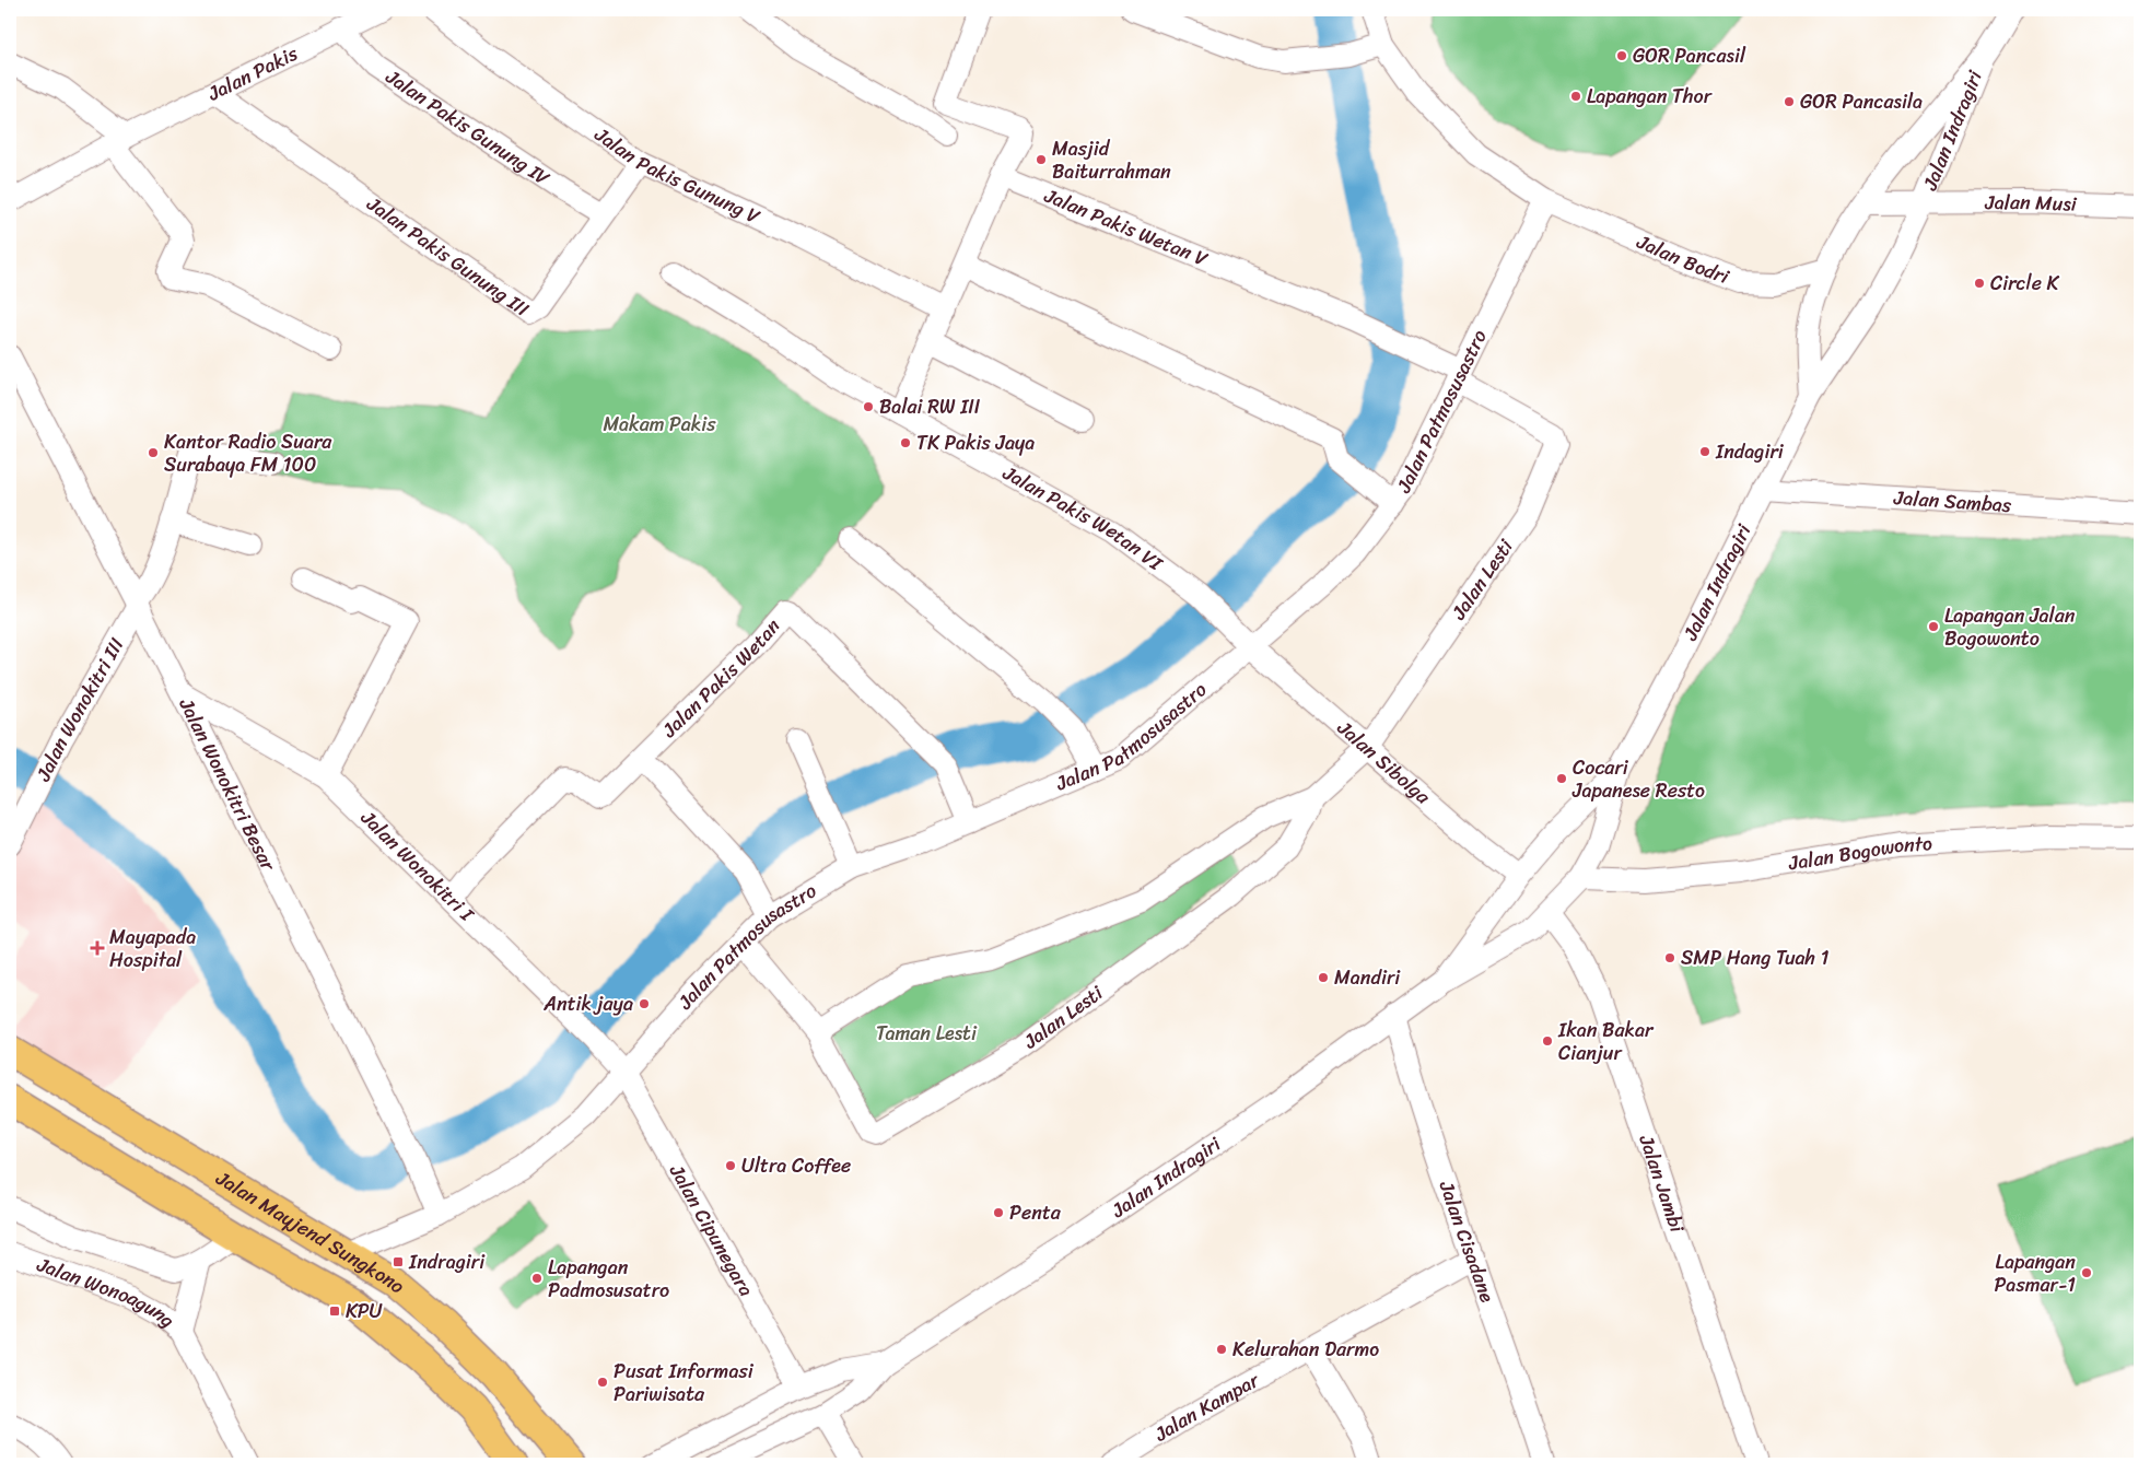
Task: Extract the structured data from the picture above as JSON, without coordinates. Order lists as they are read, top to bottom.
{
  "streets": {
    "main road": ["Jalan Mayjend Sungkono"],
    "street": [
      "Jalan Pakis",
      "Jalan Pakis Gunung IV",
      "Jalan Indragiri",
      "Jalan Pakis Gunung V",
      "Jalan Musi",
      "Jalan Pakis Wetan V",
      "Jalan Pakis Gunung III",
      "Jalan Bodri",
      "Jalan Patmosusastro",
      "Jalan Sambas",
      "Jalan Pakis Wetan VI",
      "Jalan Lesti",
      "Jalan Pakis Wetan",
      "Jalan Wonokitri III",
      "Jalan Sibolga",
      "Jalan Wonokitri Besar",
      "Jalan Bogowonto",
      "Jalan Wonokitri I",
      "Jalan Jambi",
      "Jalan Cipunegara",
      "Jalan Cisadane",
      "Jalan Wonoagung",
      "Jalan Kampar"
    ]
  },
  "crossings": [
    ["Jalan Pakis", "Jalan Pakis Gunung IV"],
    ["Jalan Pakis", "Jalan Pakis Gunung III"],
    ["Jalan Pakis Gunung IV", "Jalan Pakis Gunung III"],
    ["Jalan Indragiri", "Jalan Musi"],
    ["Jalan Indragiri", "Jalan Bodri"],
    ["Jalan Indragiri", "Jalan Sambas"],
    ["Jalan Indragiri", "Jalan Sibolga"],
    ["Jalan Indragiri", "Jalan Bogowonto"],
    ["Jalan Indragiri", "Jalan Jambi"],
    ["Jalan Indragiri", "Jalan Cipunegara"],
    ["Jalan Indragiri", "Jalan Cisadane"],
    ["Jalan Pakis Gunung V", "Jalan Pakis Gunung III"],
    ["Jalan Pakis Wetan V", "Jalan Patmosusastro"],
    ["Jalan Pakis Wetan V", "Jalan Lesti"],
    ["Jalan Bodri", "Jalan Patmosusastro"],
    ["Jalan Patmosusastro", "Jalan Pakis Wetan VI"],
    ["Jalan Patmosusastro", "Jalan Lesti"],
    ["Jalan Patmosusastro", "Jalan Pakis Wetan"],
    ["Jalan Patmosusastro", "Jalan Sibolga"],
    ["Jalan Patmosusastro", "Jalan Wonokitri Besar"],
    ["Jalan Patmosusastro", "Jalan Wonokitri I"],
    ["Jalan Patmosusastro", "Jalan Cipunegara"],
    ["Jalan Patmosusastro", "Jalan Mayjend Sungkono"],
    ["Jalan Pakis Wetan VI", "Jalan Sibolga"],
    ["Jalan Lesti", "Jalan Sibolga"],
    ["Jalan Pakis Wetan", "Jalan Wonokitri I"],
    ["Jalan Wonokitri III", "Jalan Wonokitri Besar"],
    ["Jalan Wonokitri Besar", "Jalan Wonokitri I"],
    ["Jalan Wonokitri I", "Jalan Cipunegara"],
    ["Jalan Cisadane", "Jalan Kampar"]
  ],
  "parks": ["Makam Pakis", "Taman Lesti"],
  "places": {
    "other": [
      "GOR Pancasil",
      "Lapangan Thor",
      "GOR Pancasila",
      "Masjid Baiturrahman",
      "Circle K",
      "Balai RW III",
      "TK Pakis Jaya",
      "Indagiri",
      "Kantor Radio Suara Surabaya FM 100",
      "Lapangan Jalan Bogowonto",
      "Cocari Japanese Resto",
      "SMP Hang Tuah 1",
      "Mandiri",
      "Antik jaya",
      "Ikan Bakar Cianjur",
      "Ultra Coffee",
      "Penta",
      "Lapangan Pasmar-1",
      "Lapangan Padmosusatro",
      "Kelurahan Darmo",
      "Pusat Informasi Pariwisata"
    ],
    "health": ["Mayapada Hospital"],
    "transit": ["Indragiri", "KPU"]
  }
}
